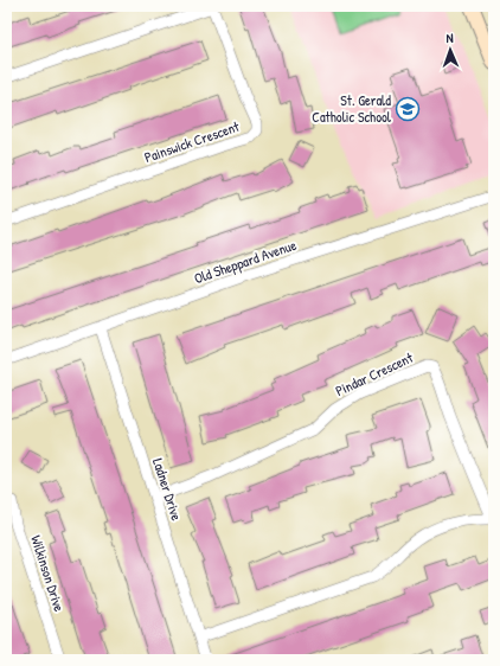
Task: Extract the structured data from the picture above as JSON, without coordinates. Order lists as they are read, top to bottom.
{
  "streets": {
    "street": [
      "Painswick Crescent",
      "Old Sheppard Avenue",
      "Pindar Crescent",
      "Ladner Drive",
      "Wilkinson Drive"
    ]
  },
  "crossings": [
    ["Old Sheppard Avenue", "Ladner Drive"],
    ["Pindar Crescent", "Ladner Drive"]
  ],
  "places": {
    "school or university": ["St. Gerald Catholic School"]
  },
  "north": "top"
}
